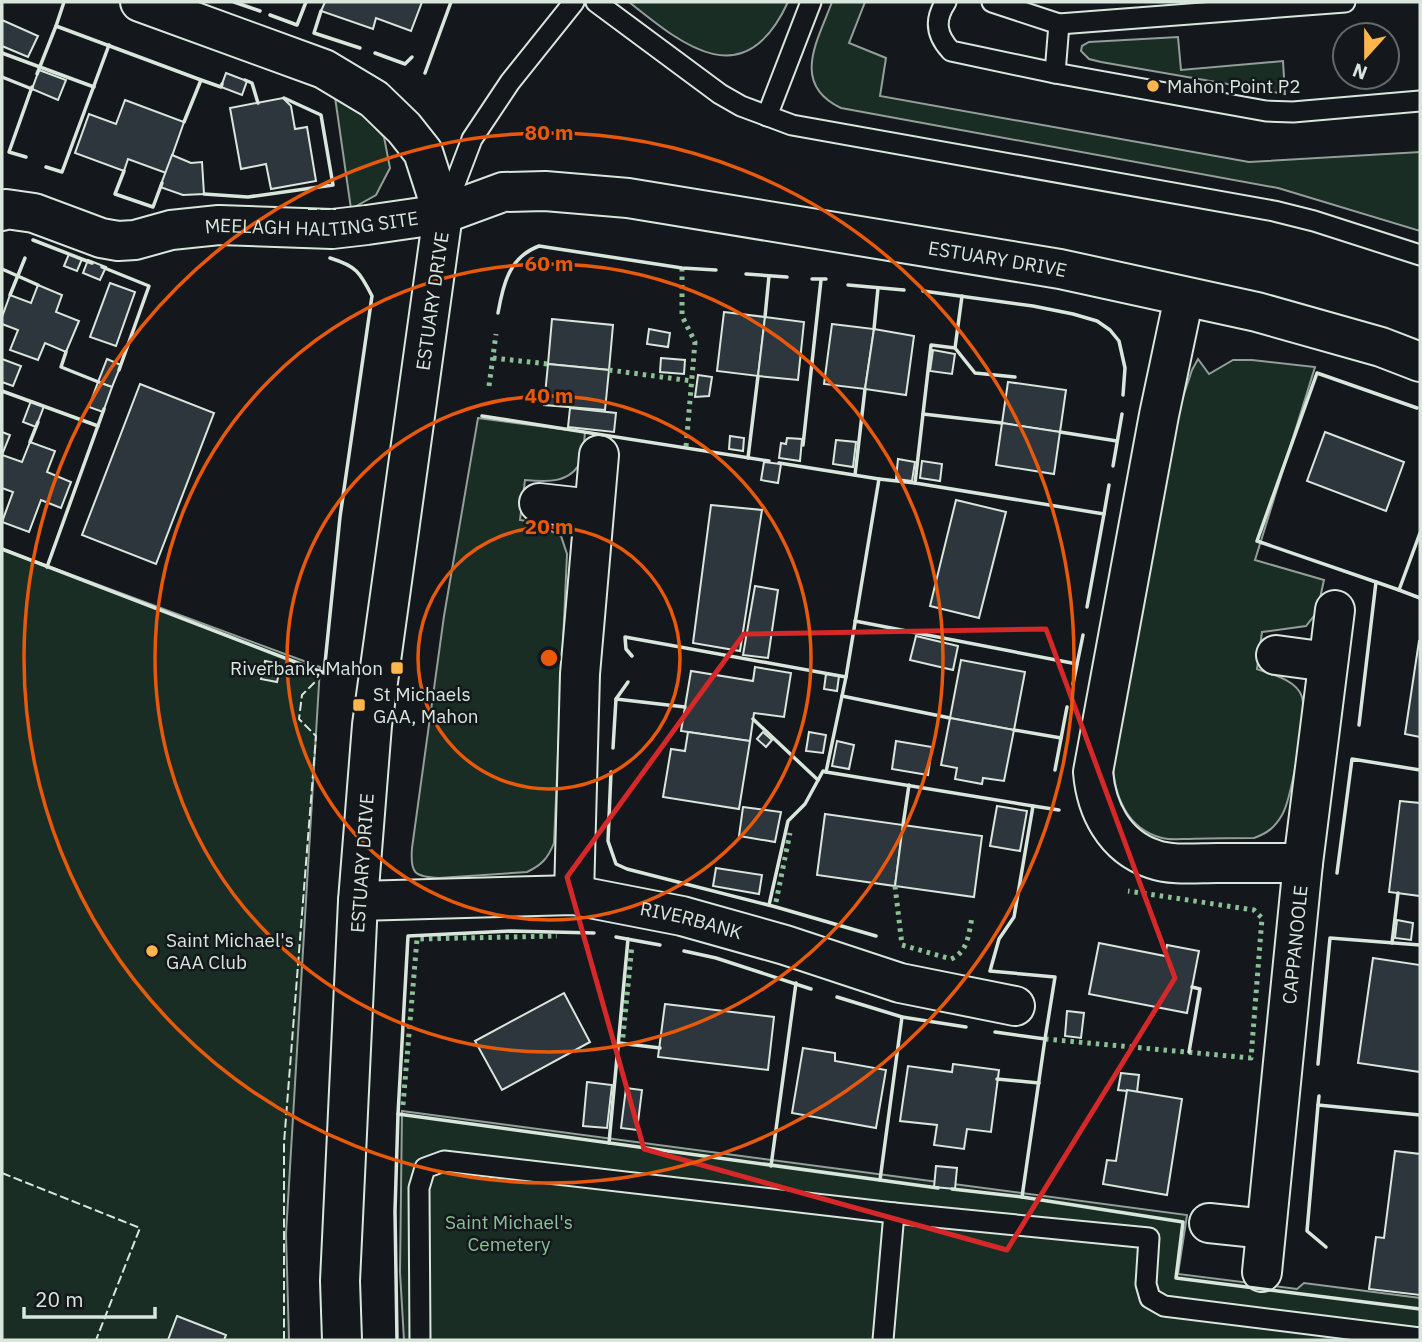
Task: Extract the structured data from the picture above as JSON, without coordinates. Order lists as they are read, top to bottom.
{
  "streets": {
    "street": [
      "MEELAGH HALTING SITE",
      "ESTUARY DRIVE",
      "RIVERBANK",
      "CAPPANOOLE"
    ]
  },
  "crossings": [
    ["MEELAGH HALTING SITE", "ESTUARY DRIVE"],
    ["ESTUARY DRIVE", "RIVERBANK"]
  ],
  "parks": ["Saint Michael's Cemetery"],
  "places": {
    "other": ["Mahon Point P2", "Saint Michael's GAA Club"],
    "transit": ["Riverbank, Mahon", "St Michaels GAA, Mahon"]
  },
  "scale_bar": "20 m",
  "north": "bottom",
  "rings": [
    "80 m",
    "60 m",
    "40 m",
    "20 m"
  ]
}
